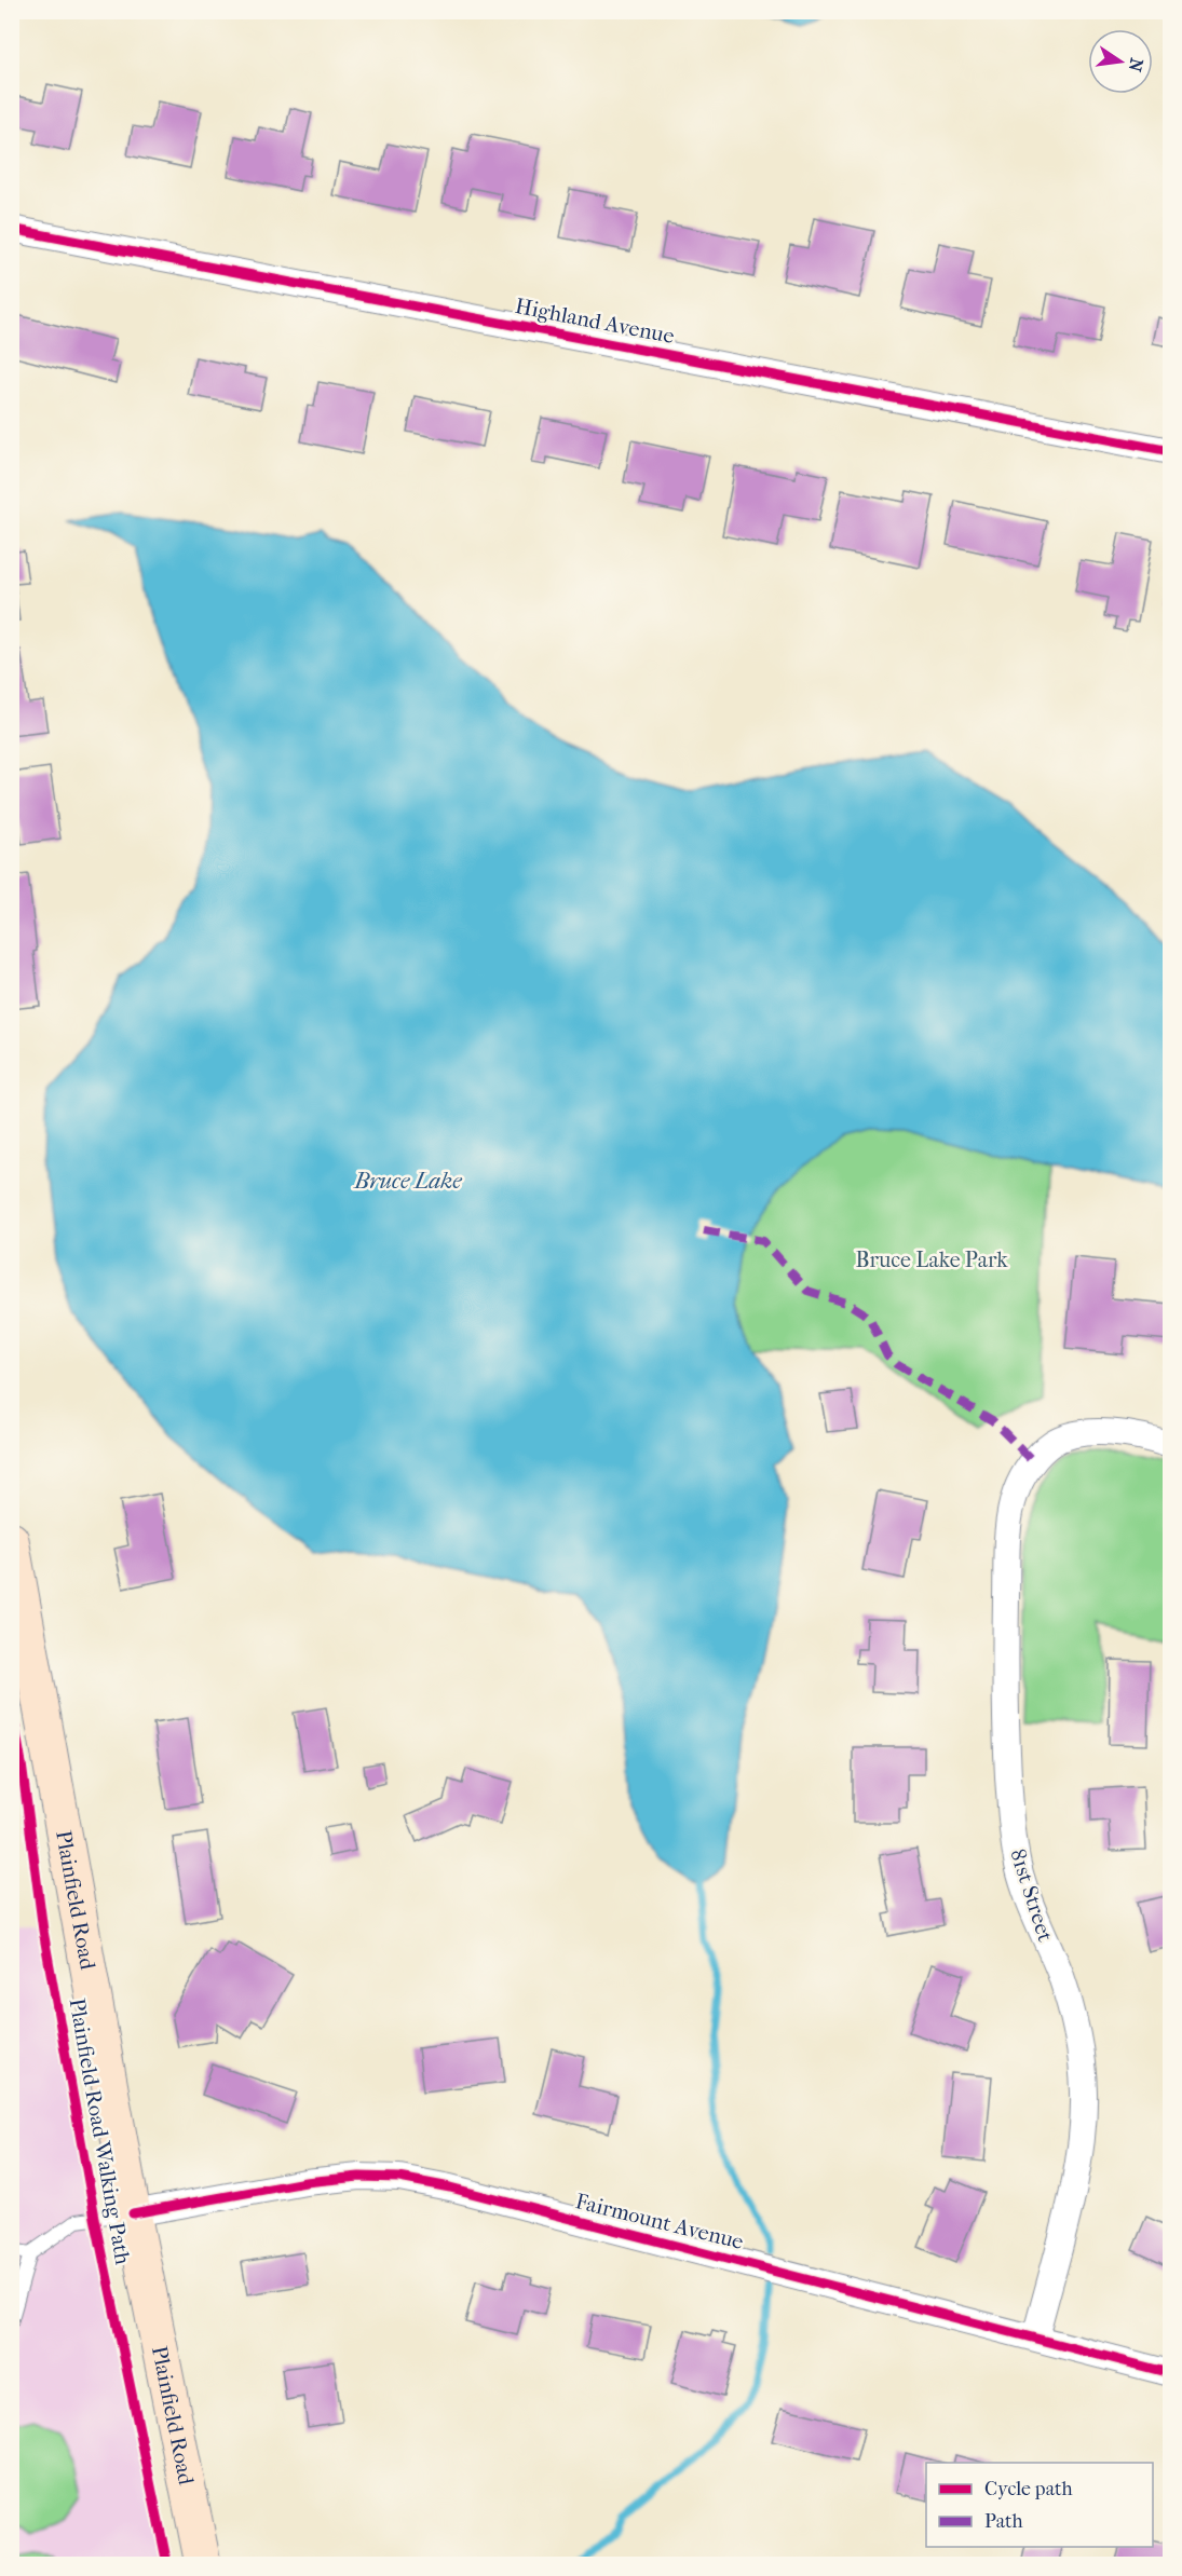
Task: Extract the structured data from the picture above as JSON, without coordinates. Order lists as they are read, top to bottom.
{
  "streets": {
    "main road": ["Plainfield Road"],
    "street": ["Highland Avenue", "81st Street", "Fairmount Avenue"],
    "cycle path": ["Plainfield Road Walking Path"]
  },
  "crossings": [
    ["81st Street", "Fairmount Avenue"],
    ["Plainfield Road", "Fairmount Avenue"]
  ],
  "water": ["Bruce Lake"],
  "parks": ["Bruce Lake Park"],
  "legend": ["Cycle path", "Path"],
  "north": "right"
}
